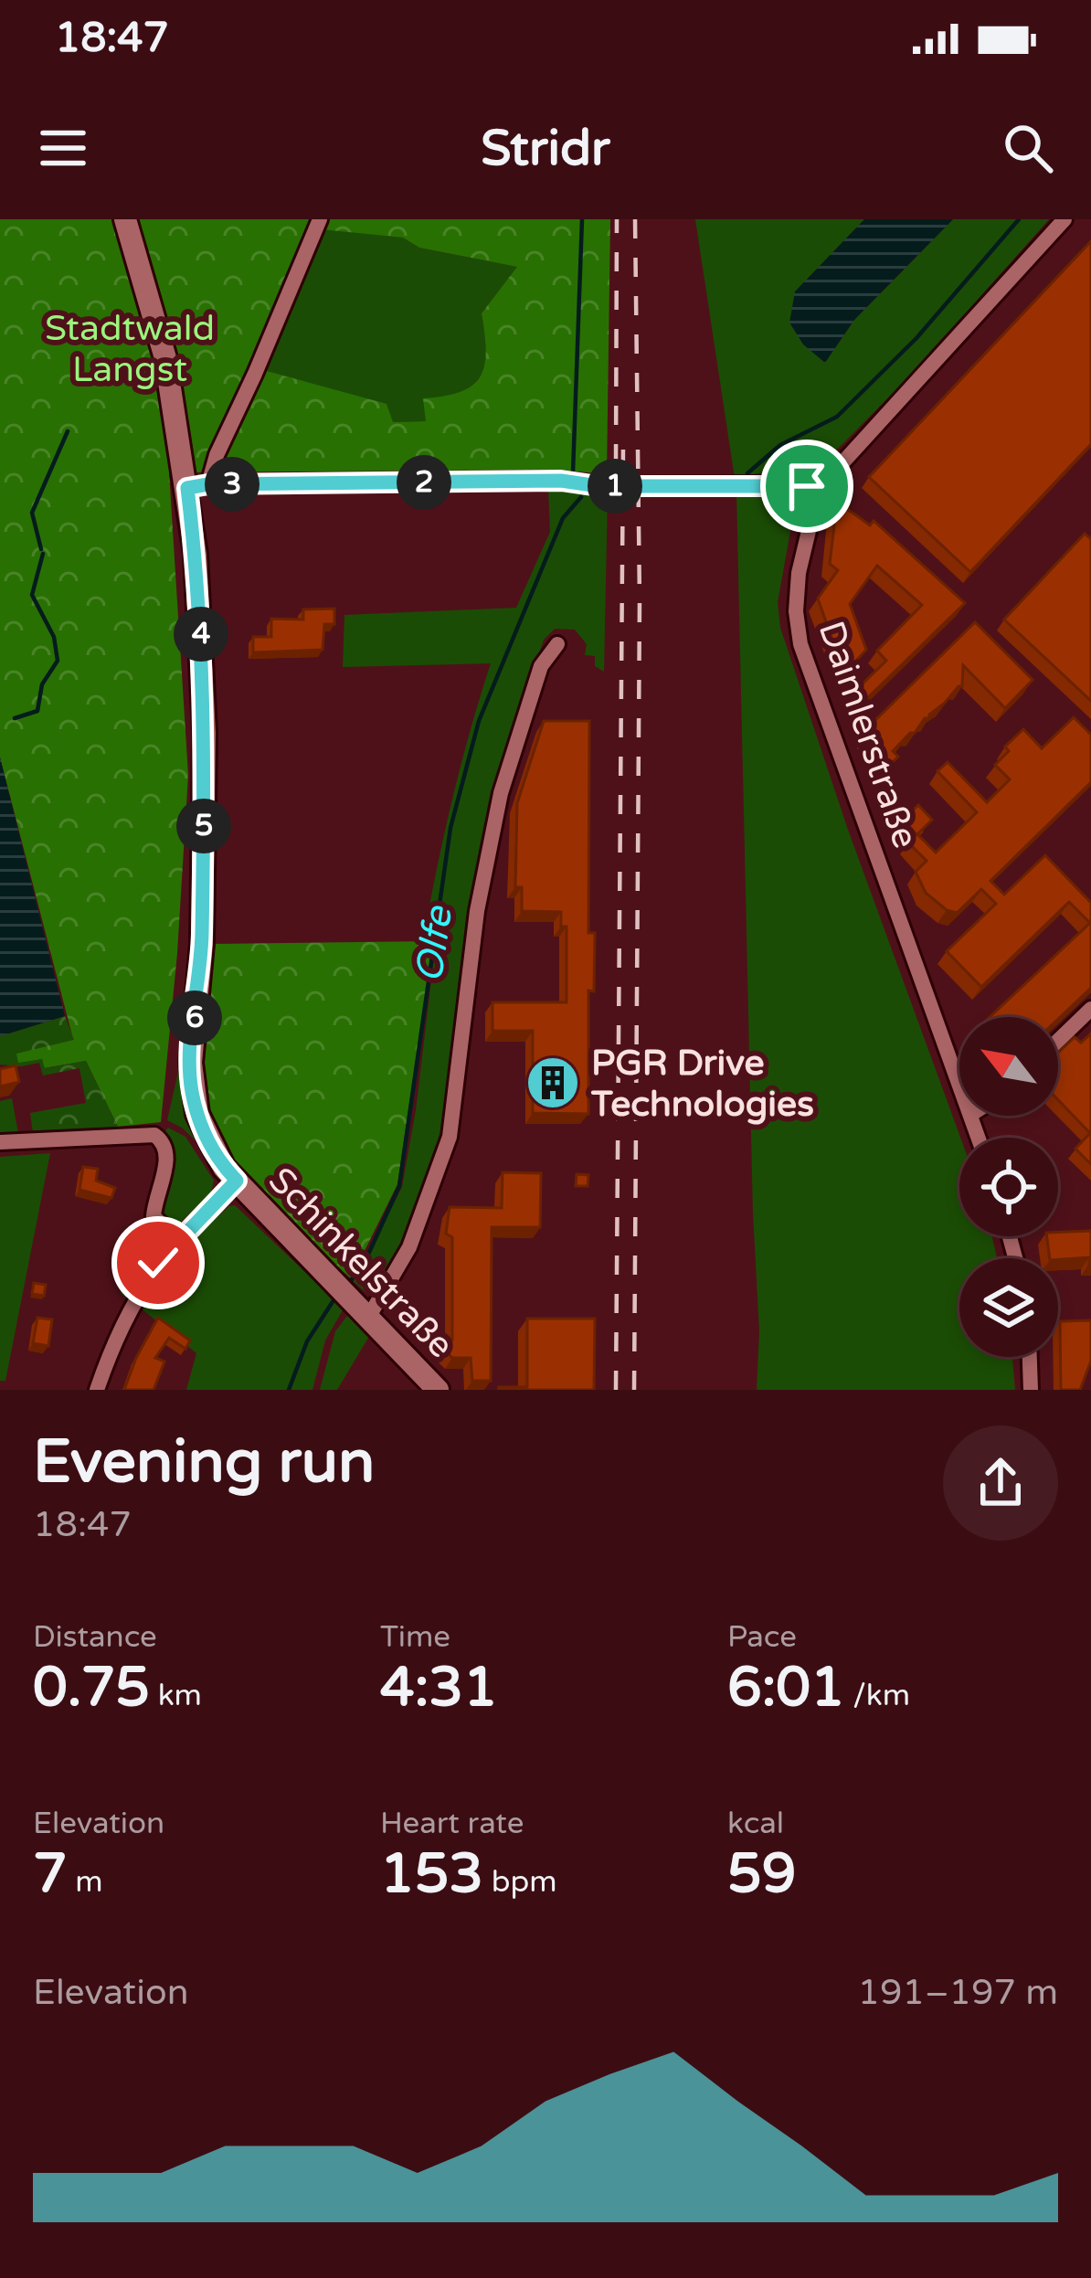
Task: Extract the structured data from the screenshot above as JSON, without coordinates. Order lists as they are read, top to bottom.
{
  "streets": {
    "street": ["Daimlerstraße", "Schinkelstraße"]
  },
  "water": ["Olfe"],
  "parks": ["Stadtwald Langst"],
  "places": {
    "building": ["PGR Drive Technologies"]
  },
  "north": "top left",
  "page": {
    "status": "18:47",
    "header": "Stridr",
    "pins": [
      "2",
      "3",
      "1",
      "4",
      "5",
      "6"
    ],
    "heading": ["Evening run", "18:47"],
    "stats": [
      ["Distance", "0.75 km"],
      ["Time", "4:31"],
      ["Pace", "6:01 /km"],
      ["Elevation", "7 m"],
      ["Heart rate", "153 bpm"],
      ["kcal", "59"]
    ],
    "chart": ["Elevation", "191–197 m"]
  }
}
